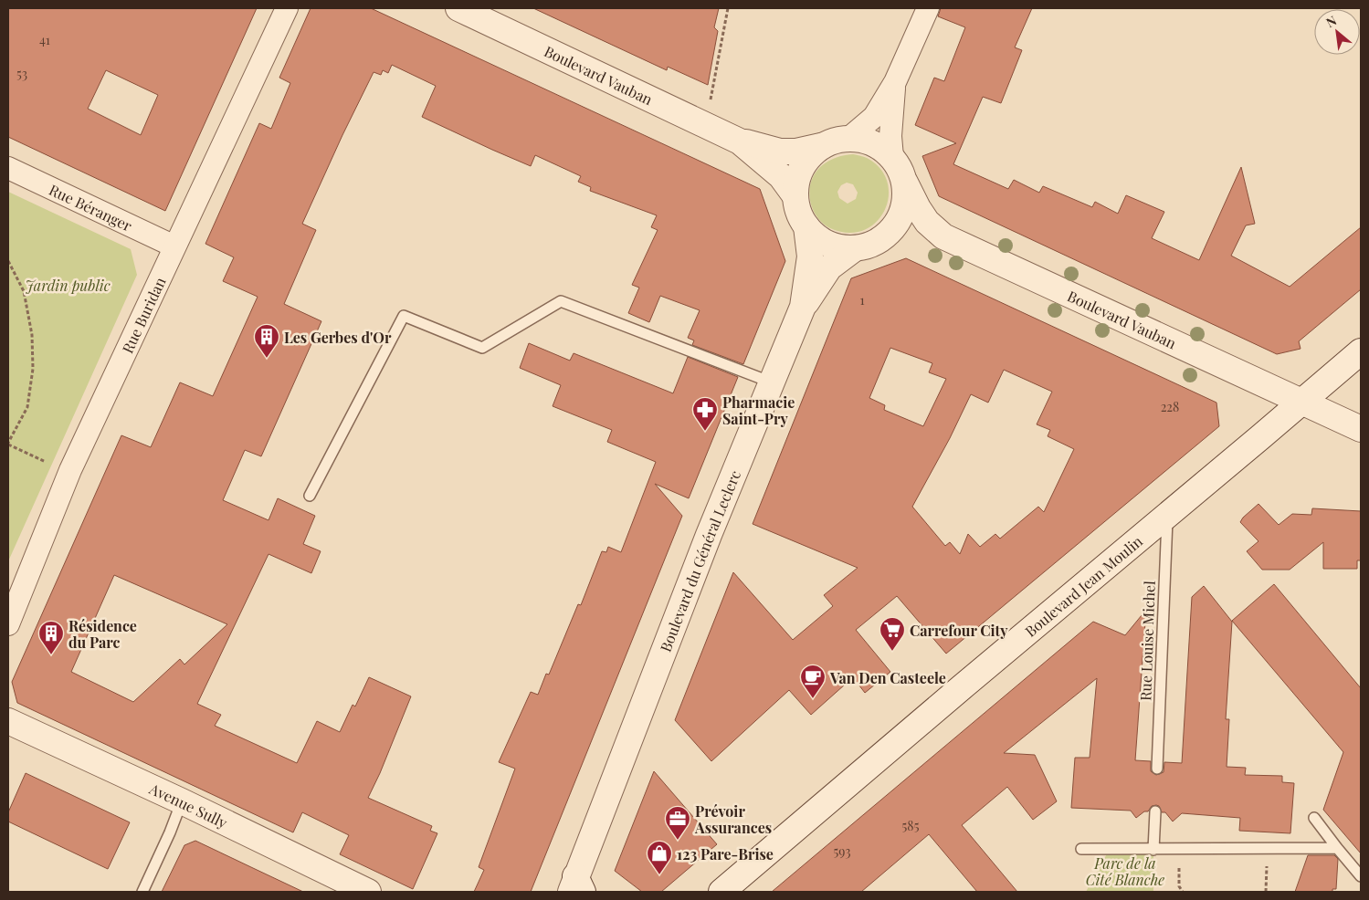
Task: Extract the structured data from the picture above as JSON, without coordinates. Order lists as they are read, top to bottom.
{
  "streets": {
    "street": [
      "Boulevard Vauban",
      "Rue Béranger",
      "Rue Buridan",
      "Boulevard du Général Leclerc",
      "Boulevard Jean Moulin",
      "Avenue Sully"
    ],
    "lane": ["Rue Louise Michel"]
  },
  "crossings": [
    ["Boulevard Vauban", "Boulevard du Général Leclerc"],
    ["Boulevard Vauban", "Boulevard Jean Moulin"],
    ["Rue Béranger", "Rue Buridan"],
    ["Boulevard Jean Moulin", "Rue Louise Michel"]
  ],
  "parks": ["Jardin public", "Parc de la Cité Blanche"],
  "places": {
    "building": ["Les Gerbes d'Or", "Résidence du Parc"],
    "pharmacy": ["Pharmacie Saint-Pry"],
    "supermarket": ["Carrefour City"],
    "cafe": ["Van Den Casteele"],
    "office": ["Prévoir Assurances"],
    "shop": ["123 Pare-Brise"]
  },
  "house_numbers": [
    "41",
    "53",
    "1",
    "228",
    "585",
    "593"
  ],
  "north": "top left"
}
